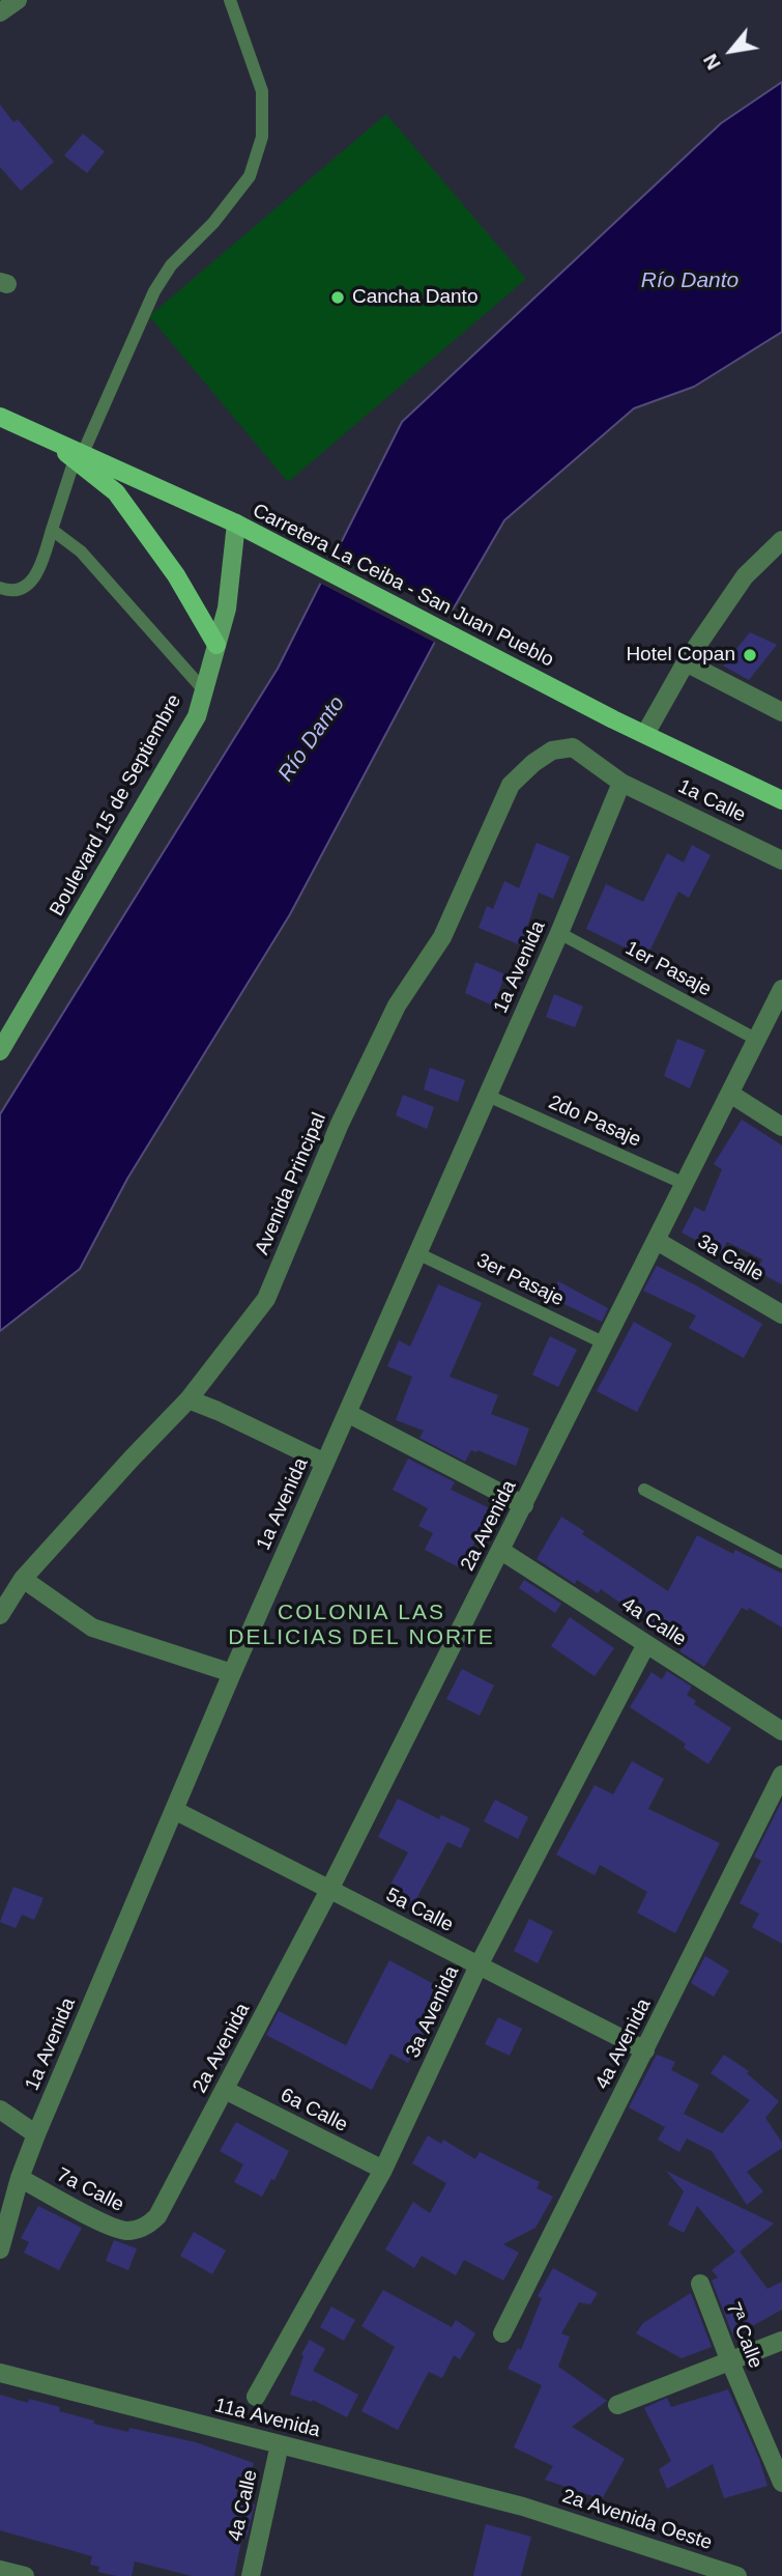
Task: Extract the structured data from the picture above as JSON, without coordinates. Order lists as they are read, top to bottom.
{
  "streets": {
    "main road": ["Carretera La Ceiba - San Juan Pueblo"],
    "street": [
      "1a Calle",
      "Boulevard 15 de Septiembre",
      "1a Avenida",
      "Avenida Principal",
      "3a Calle",
      "2a Avenida",
      "4a Calle",
      "5a Calle",
      "3a Avenida",
      "4a Avenida",
      "6a Calle",
      "7a Calle",
      "7ª Calle",
      "11a Avenida",
      "2a Avenida Oeste"
    ],
    "lane": ["1er Pasaje", "2do Pasaje", "3er Pasaje"]
  },
  "crossings": [
    ["Carretera La Ceiba - San Juan Pueblo", "Boulevard 15 de Septiembre"],
    ["1a Calle", "1a Avenida"],
    ["1a Calle", "Avenida Principal"],
    ["1a Avenida", "1er Pasaje"],
    ["1a Avenida", "2do Pasaje"],
    ["1a Avenida", "3er Pasaje"],
    ["1a Avenida", "5a Calle"],
    ["1a Avenida", "7a Calle"],
    ["1er Pasaje", "2a Avenida"],
    ["2do Pasaje", "2a Avenida"],
    ["3a Calle", "2a Avenida"],
    ["3er Pasaje", "2a Avenida"],
    ["2a Avenida", "4a Calle"],
    ["2a Avenida", "5a Calle"],
    ["2a Avenida", "6a Calle"],
    ["2a Avenida", "7a Calle"],
    ["4a Calle", "3a Avenida"],
    ["4a Calle", "11a Avenida"],
    ["5a Calle", "3a Avenida"],
    ["5a Calle", "4a Avenida"],
    ["3a Avenida", "6a Calle"],
    ["11a Avenida", "2a Avenida Oeste"]
  ],
  "districts": ["COLONIA LAS DELICIAS DEL NORTE"],
  "water": ["Río Danto"],
  "places": ["Cancha Danto", "Hotel Copan"],
  "north": "bottom left"
}
